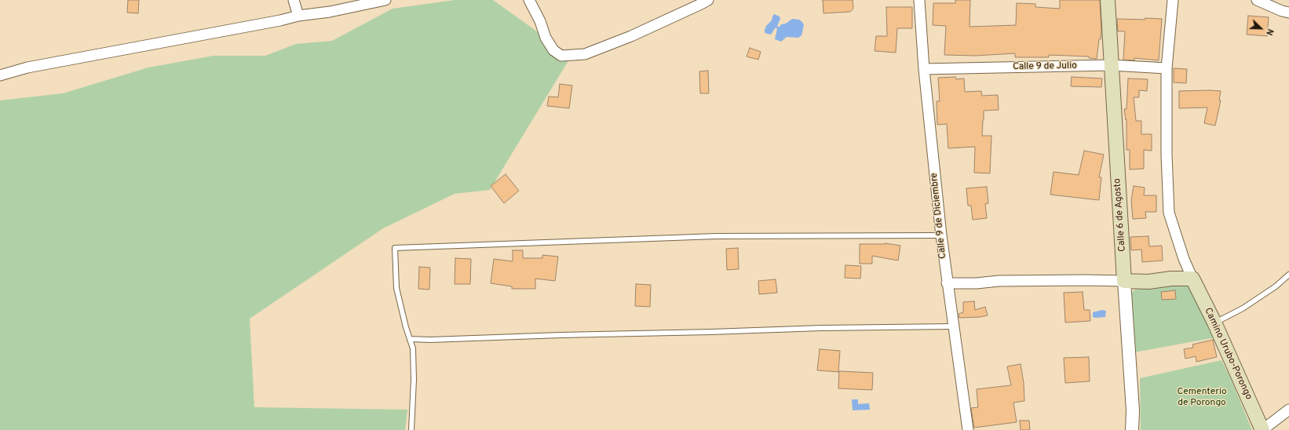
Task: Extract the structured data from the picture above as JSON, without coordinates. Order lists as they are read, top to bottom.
{
  "streets": {
    "main road": ["Calle 6 de Agosto", "Camino Urubo-Porongo"],
    "street": ["Calle 9 de Julio", "Calle 9 de Diciembre"]
  },
  "crossings": [
    ["Calle 9 de Julio", "Calle 6 de Agosto"],
    ["Calle 9 de Julio", "Calle 9 de Diciembre"]
  ],
  "parks": ["Cementerio de Porongo"],
  "north": "bottom right"
}
